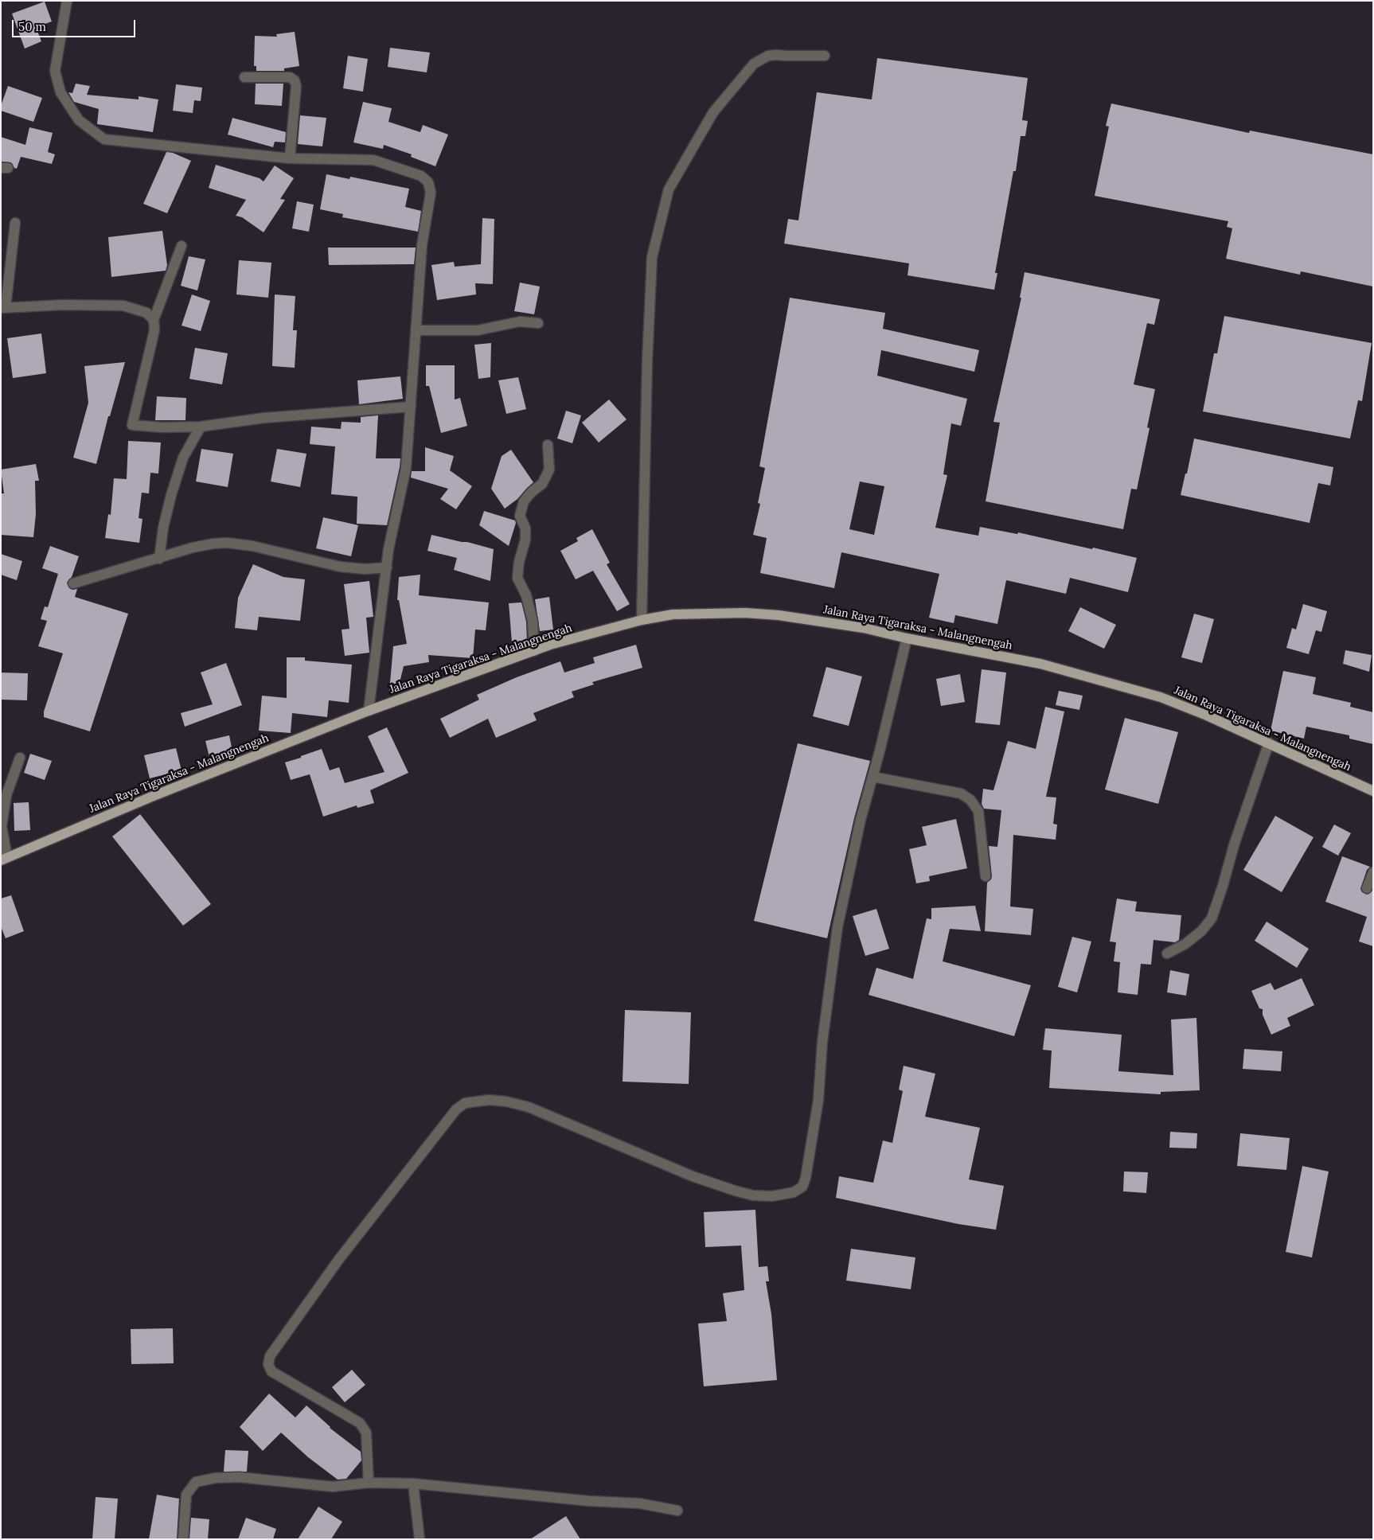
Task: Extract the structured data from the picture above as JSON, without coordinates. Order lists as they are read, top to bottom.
{
  "streets": {
    "main road": ["Jalan Raya Tigaraksa - Malangnengah"]
  },
  "scale_bar": "50 m"
}
